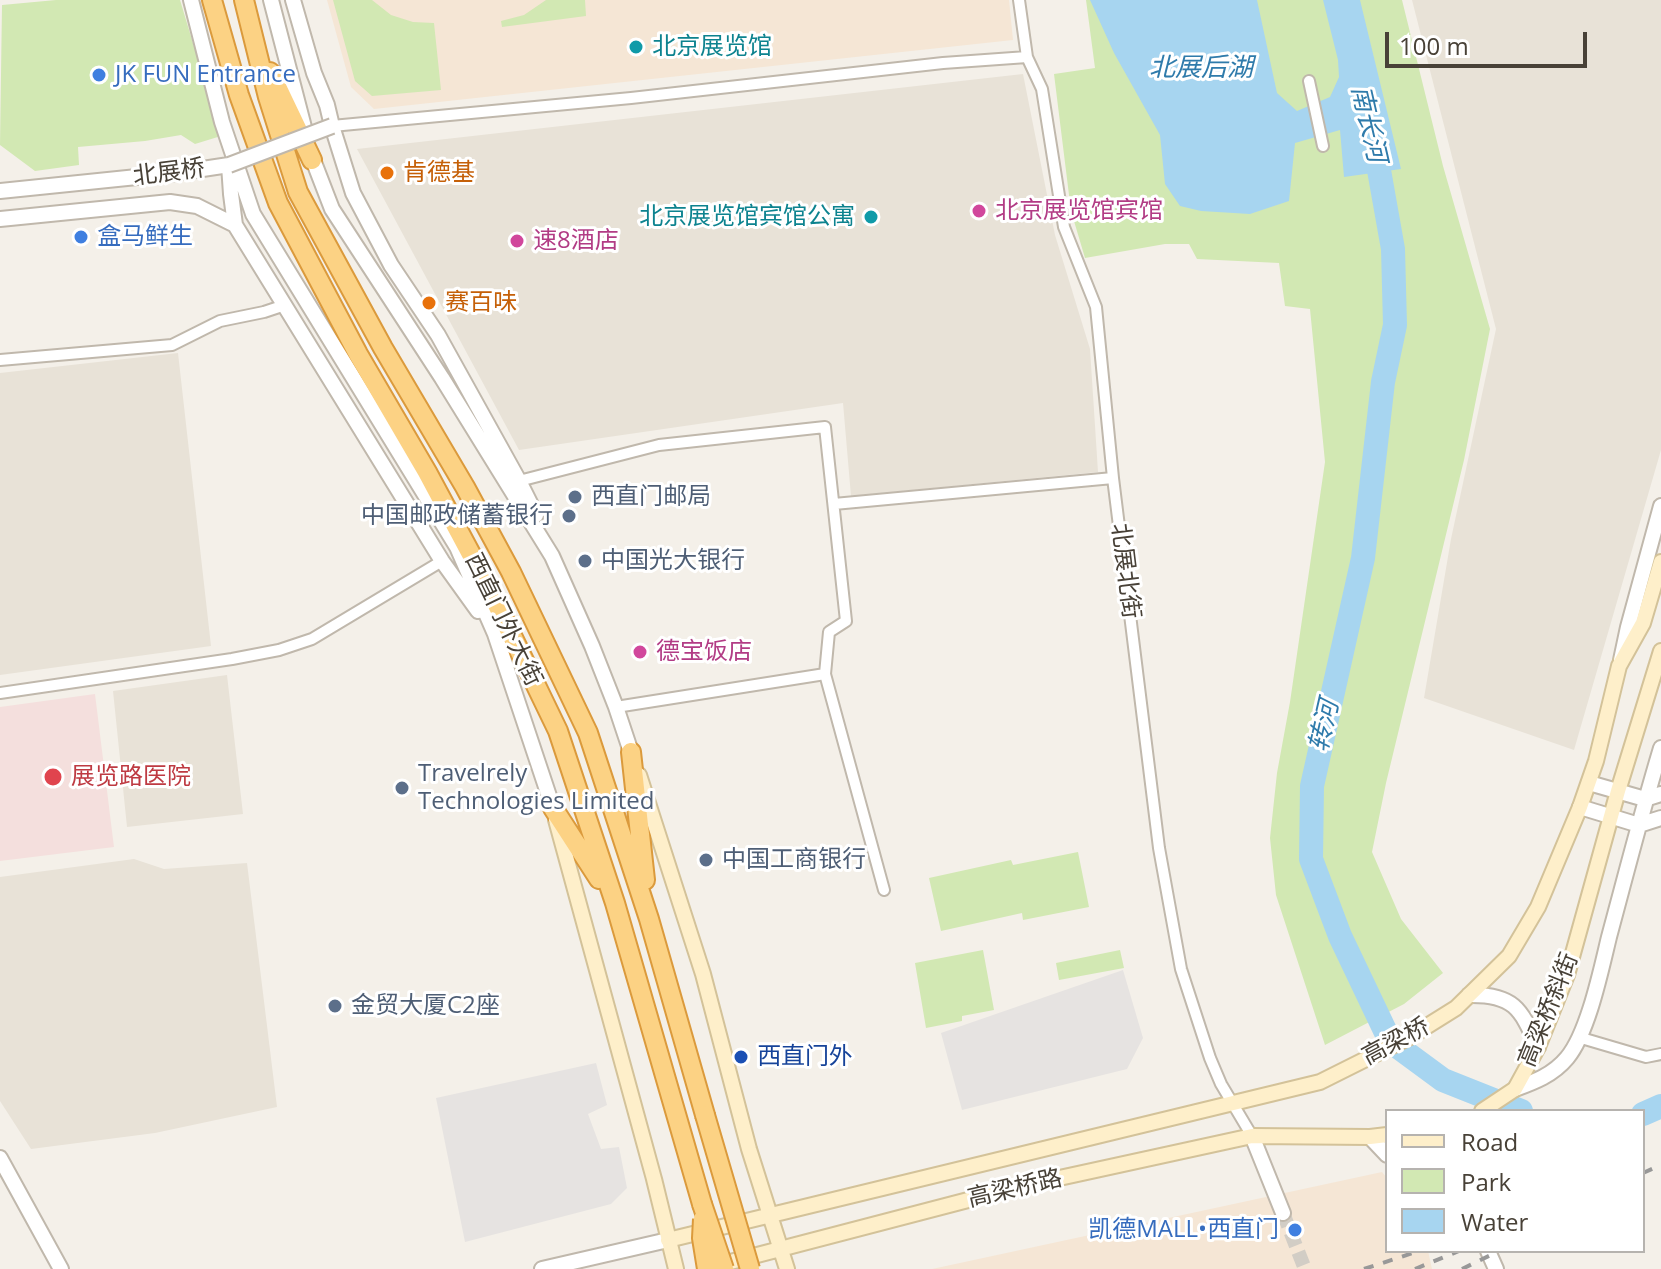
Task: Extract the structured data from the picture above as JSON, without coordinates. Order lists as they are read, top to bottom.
{
  "streets": {
    "highway": ["西直门外大街"],
    "main road": ["高梁桥斜街", "高梁桥", "高梁桥路"],
    "street": ["北展桥", "北展北街"]
  },
  "crossings": [
    ["北展桥", "西直门外大街"],
    ["北展北街", "高梁桥"],
    ["北展北街", "高梁桥路"],
    ["西直门外大街", "高梁桥路"],
    ["高梁桥", "高梁桥路"]
  ],
  "water": ["北展后湖", "南长河", "转河"],
  "places": [
    "北京展览馆",
    "JK FUN Entrance",
    "肯德基",
    "北京展览馆宾馆",
    "北京展览馆宾馆公寓",
    "盒马鲜生",
    "速8酒店",
    "赛百味",
    "西直门邮局",
    "中国邮政储蓄银行",
    "中国光大银行",
    "德宝饭店",
    "展览路医院",
    "Travelrely Technologies Limited",
    "中国工商银行",
    "金贸大厦C2座",
    "西直门外",
    "凯德MALL•西直门"
  ],
  "legend": ["Road", "Park", "Water"],
  "scale_bar": "100 m"
}
